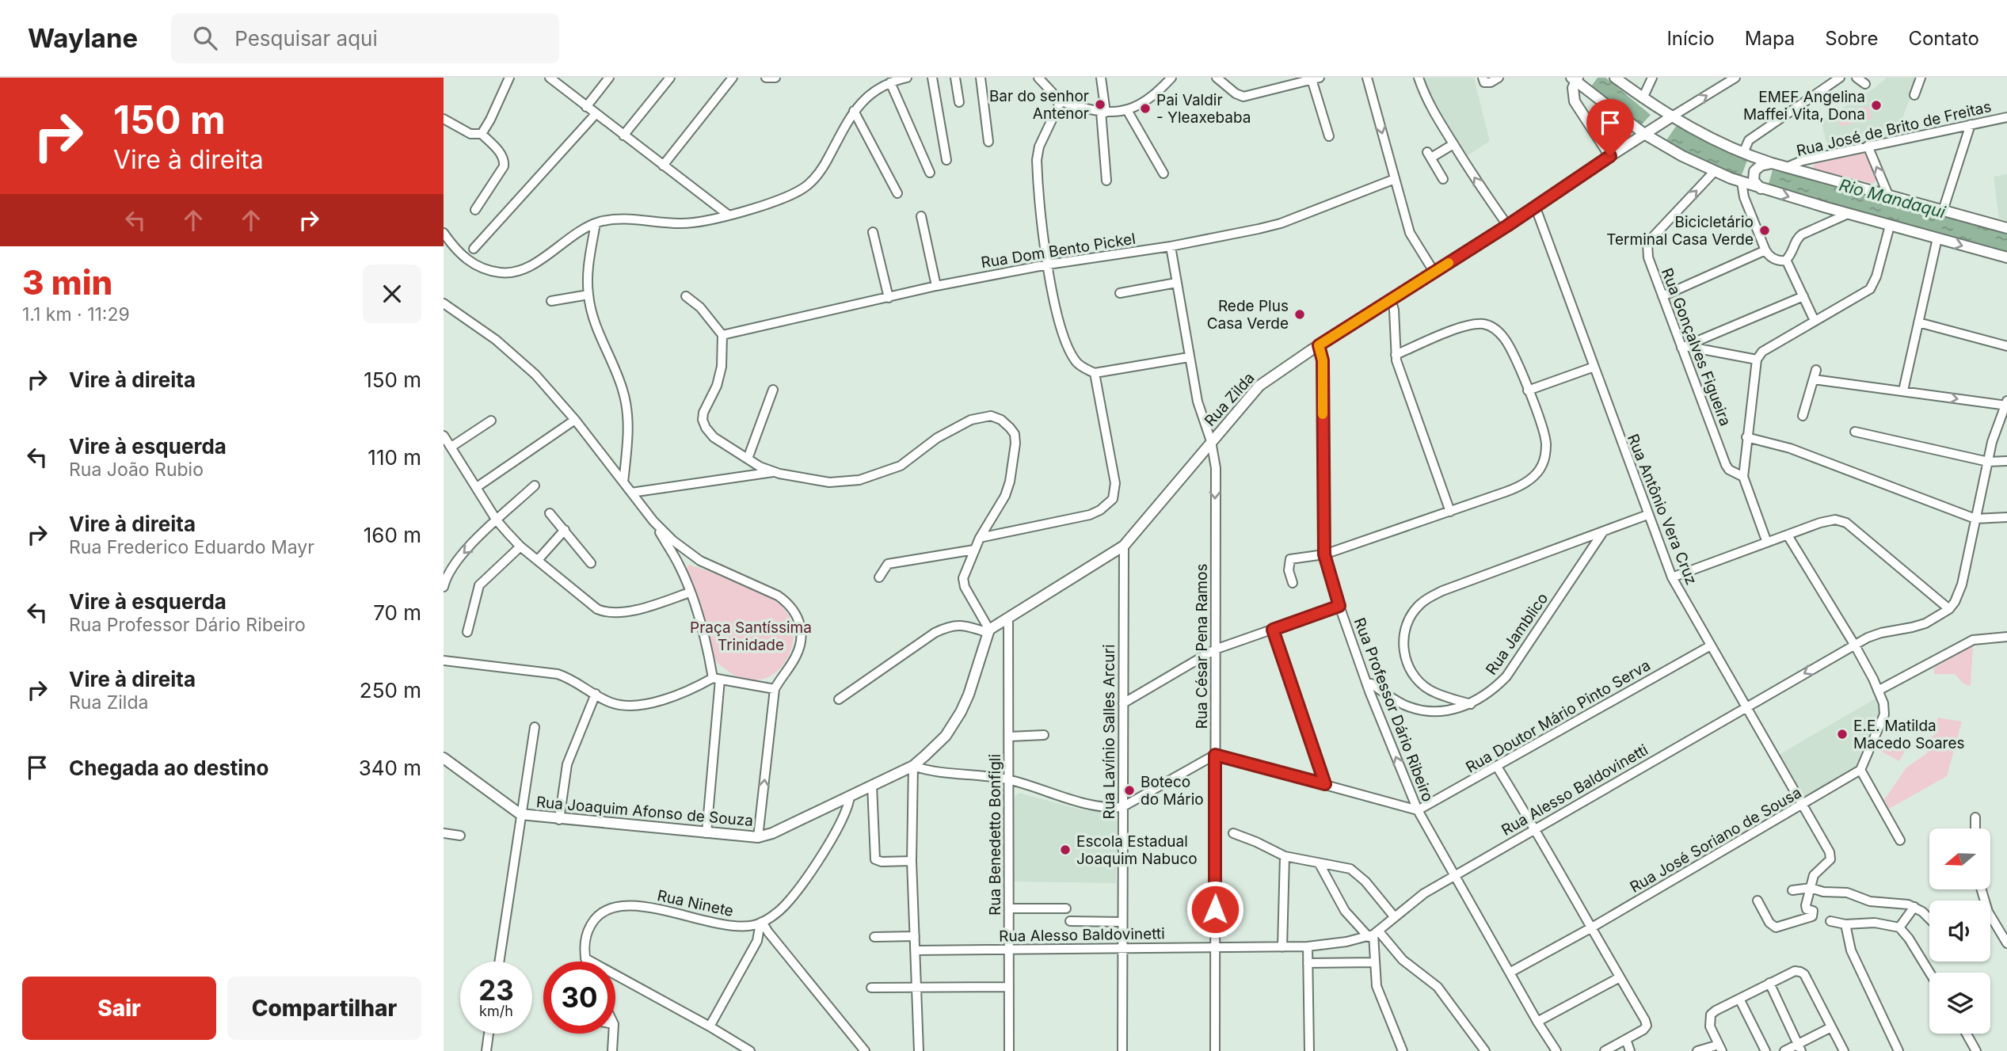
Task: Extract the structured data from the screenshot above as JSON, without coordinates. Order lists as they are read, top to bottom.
{
  "streets": {
    "main road": ["Rua Zilda", "Rua Joaquim Afonso de Souza"],
    "street": [
      "Rua José de Brito de Freitas",
      "Rua Dom Bento Pickel",
      "Rua Gonçalves Figueira",
      "Rua Antônio Vera Cruz",
      "Rua Jamblico",
      "Rua César Pena Ramos",
      "Rua Professor Dário Ribeiro",
      "Rua Doutor Mário Pinto Serva",
      "Rua Lavínio Salles Arcuri",
      "Rua Alesso Baldovinetti",
      "Rua Benedetto Bonfigli",
      "Rua José Soriano de Sousa",
      "Rua Ninete"
    ]
  },
  "crossings": [
    ["Rua Dom Bento Pickel", "Rua César Pena Ramos"],
    ["Rua Zilda", "Rua Antônio Vera Cruz"],
    ["Rua Zilda", "Rua César Pena Ramos"],
    ["Rua Zilda", "Rua Professor Dário Ribeiro"],
    ["Rua Zilda", "Rua Lavínio Salles Arcuri"],
    ["Rua Zilda", "Rua Benedetto Bonfigli"],
    ["Rua Antônio Vera Cruz", "Rua Doutor Mário Pinto Serva"],
    ["Rua Antônio Vera Cruz", "Rua Alesso Baldovinetti"],
    ["Rua Antônio Vera Cruz", "Rua José Soriano de Sousa"],
    ["Rua Jamblico", "Rua Professor Dário Ribeiro"],
    ["Rua César Pena Ramos", "Rua Alesso Baldovinetti"],
    ["Rua Professor Dário Ribeiro", "Rua Doutor Mário Pinto Serva"],
    ["Rua Professor Dário Ribeiro", "Rua Alesso Baldovinetti"],
    ["Rua Professor Dário Ribeiro", "Rua José Soriano de Sousa"],
    ["Rua Lavínio Salles Arcuri", "Rua Alesso Baldovinetti"],
    ["Rua Alesso Baldovinetti", "Rua Benedetto Bonfigli"],
    ["Rua Joaquim Afonso de Souza", "Rua Ninete"]
  ],
  "water": ["Rio Mandaqui"],
  "parks": ["Praça Santíssima Trinidade"],
  "places": [
    "Bar do senhor Antenor",
    "EMEF Angelina Maffei Vita, Dona",
    "Pai Valdir - Yleaxebaba",
    "Bicicletário Terminal Casa Verde",
    "Rede Plus Casa Verde",
    "E.E. Matilda Macedo Soares",
    "Boteco do Mário",
    "Escola Estadual Joaquim Nabuco"
  ],
  "north": "left",
  "page": {
    "header": "Waylane",
    "search": "Pesquisar aqui",
    "nav": [
      "Início",
      "Mapa",
      "Sobre",
      "Contato"
    ],
    "turn": ["150 m", "Vire à direita"],
    "heading": ["3 min", "1.1 km · 11:29"],
    "list": [
      {
        "name": "Vire à direita",
        "value": "150 m"
      },
      {
        "name": "Vire à esquerda",
        "note": "Rua João Rubio",
        "value": "110 m"
      },
      {
        "name": "Vire à direita",
        "note": "Rua Frederico Eduardo Mayr",
        "value": "160 m"
      },
      {
        "name": "Vire à esquerda",
        "note": "Rua Professor Dário Ribeiro",
        "value": "70 m"
      },
      {
        "name": "Vire à direita",
        "note": "Rua Zilda",
        "value": "250 m"
      },
      {
        "name": "Chegada ao destino",
        "value": "340 m"
      }
    ],
    "speed": "23 km/h",
    "limit": "30",
    "buttons": ["Sair", "Compartilhar"]
  }
}
